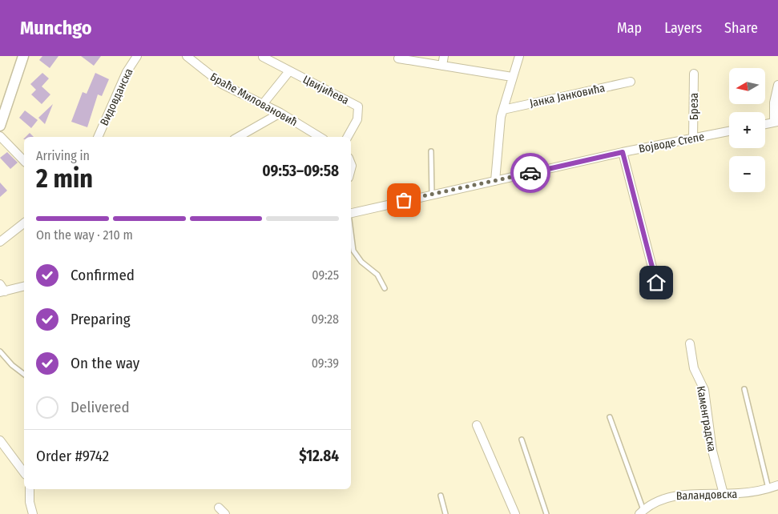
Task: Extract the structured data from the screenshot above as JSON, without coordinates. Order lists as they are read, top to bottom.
{
  "streets": {
    "street": [
      "Цвијићева",
      "Јанка Јанковића",
      "Видовданска",
      "Браће Миловановић",
      "Бреза",
      "Војводе Степе",
      "Каменградска",
      "Валандовска"
    ]
  },
  "crossings": [
    ["Бреза", "Војводе Степе"],
    ["Каменградска", "Валандовска"]
  ],
  "north": "left",
  "page": {
    "header": "Munchgo",
    "nav": ["Map", "Layers", "Share"],
    "map_buttons": ["+", "−"],
    "heading": ["2 min", "Arriving in", "09:53–09:58"],
    "panel": ["Order #9742", "$12.84"],
    "bar": "On the way · 210 m",
    "list": [
      ["Confirmed", "09:25"],
      ["Preparing", "09:28"],
      ["On the way", "09:39"],
      "Delivered"
    ]
  }
}
